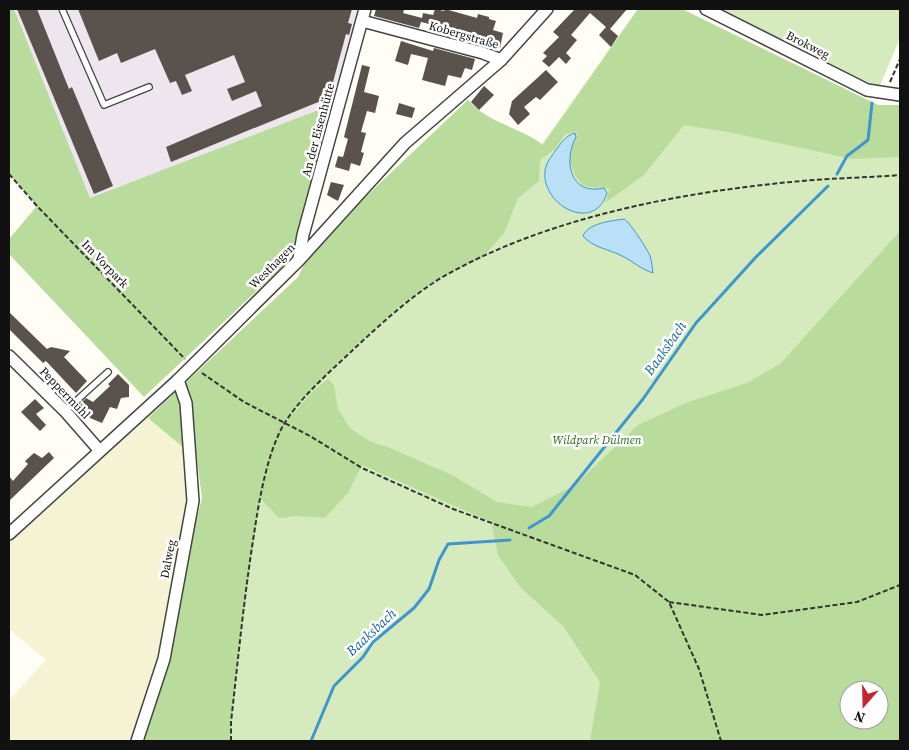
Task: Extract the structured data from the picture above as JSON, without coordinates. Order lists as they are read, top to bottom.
{
  "streets": {
    "street": [
      "Kobergstraße",
      "Brokweg",
      "An der Eisenhütte",
      "Westhagen",
      "Peppermühl",
      "Dalweg"
    ],
    "path": ["Im Vorpark"]
  },
  "crossings": [
    ["Kobergstraße", "An der Eisenhütte"],
    ["Kobergstraße", "Westhagen"],
    ["An der Eisenhütte", "Westhagen"],
    ["Im Vorpark", "Westhagen"],
    ["Westhagen", "Peppermühl"],
    ["Westhagen", "Dalweg"]
  ],
  "water": ["Baaksbach"],
  "parks": ["Wildpark Dülmen"],
  "north": "bottom"
}
